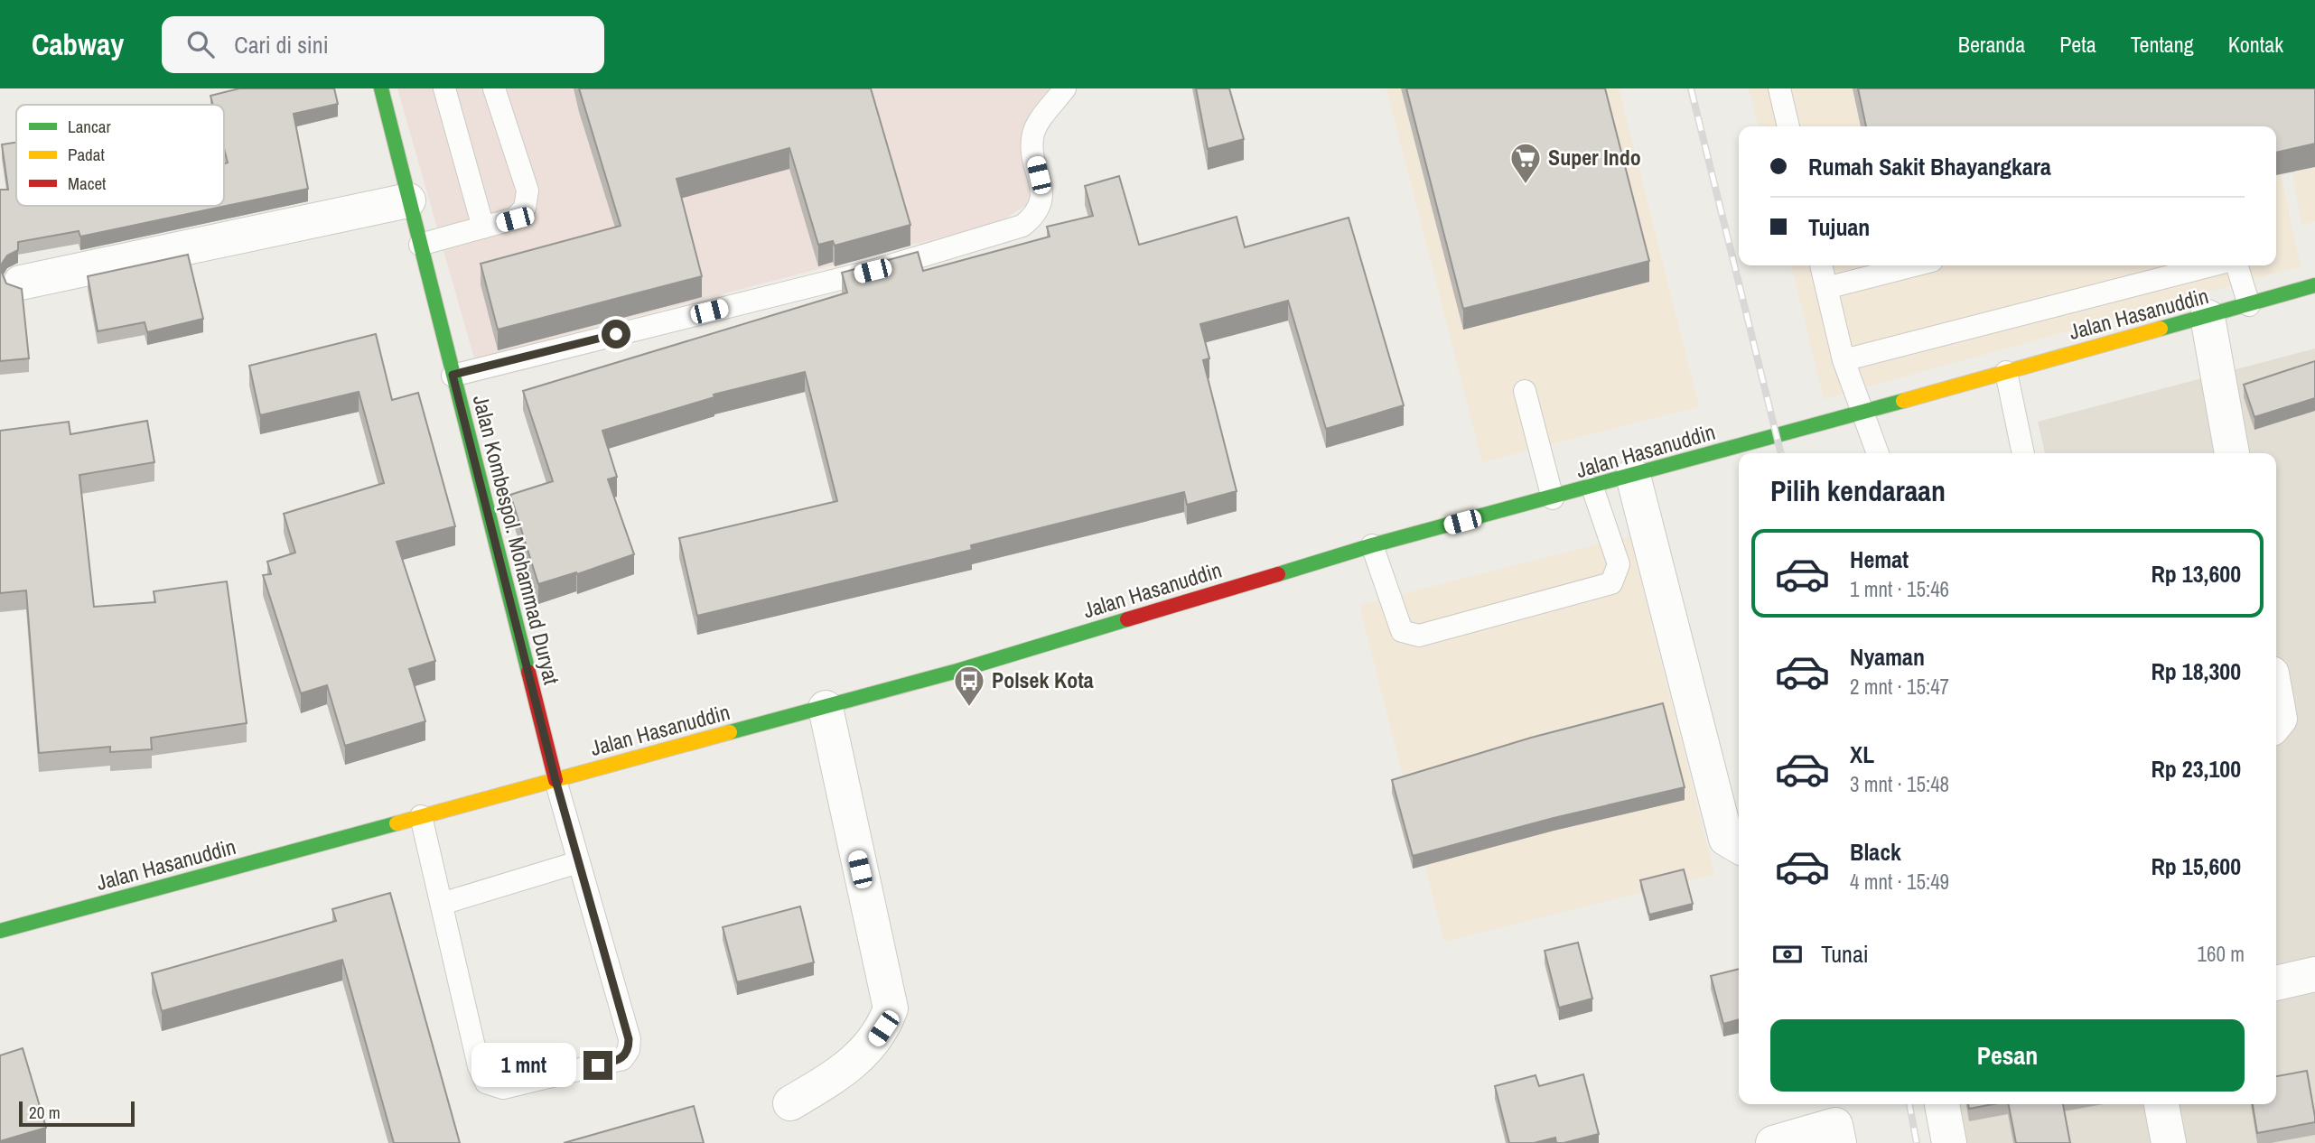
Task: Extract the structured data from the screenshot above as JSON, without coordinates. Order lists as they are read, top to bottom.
{
  "streets": {
    "main road": ["Jalan Hasanuddin", "Jalan Kombespol. Mohammad Duryat"]
  },
  "crossings": [
    ["Jalan Hasanuddin", "Jalan Kombespol. Mohammad Duryat"]
  ],
  "places": {
    "supermarket": ["Super Indo"],
    "bus stop": ["Polsek Kota"]
  },
  "legend": ["Lancar", "Padat", "Macet"],
  "scale_bar": "20 m",
  "page": {
    "header": "Cabway",
    "search": "Cari di sini",
    "nav": [
      "Beranda",
      "Peta",
      "Tentang",
      "Kontak"
    ],
    "banner": ["Rumah Sakit Bhayangkara", "Tujuan"],
    "heading": "Pilih kendaraan",
    "list": [
      {
        "name": "Hemat",
        "note": "1 mnt · 15:46",
        "value": "Rp 13,600"
      },
      {
        "name": "Nyaman",
        "note": "2 mnt · 15:47",
        "value": "Rp 18,300"
      },
      {
        "name": "XL",
        "note": "3 mnt · 15:48",
        "value": "Rp 23,100"
      },
      {
        "name": "Black",
        "note": "4 mnt · 15:49",
        "value": "Rp 15,600"
      }
    ],
    "pay": ["Tunai", "160 m"],
    "buttons": "Pesan",
    "bubble": "1 mnt",
    "scale": "20 m"
  }
}
